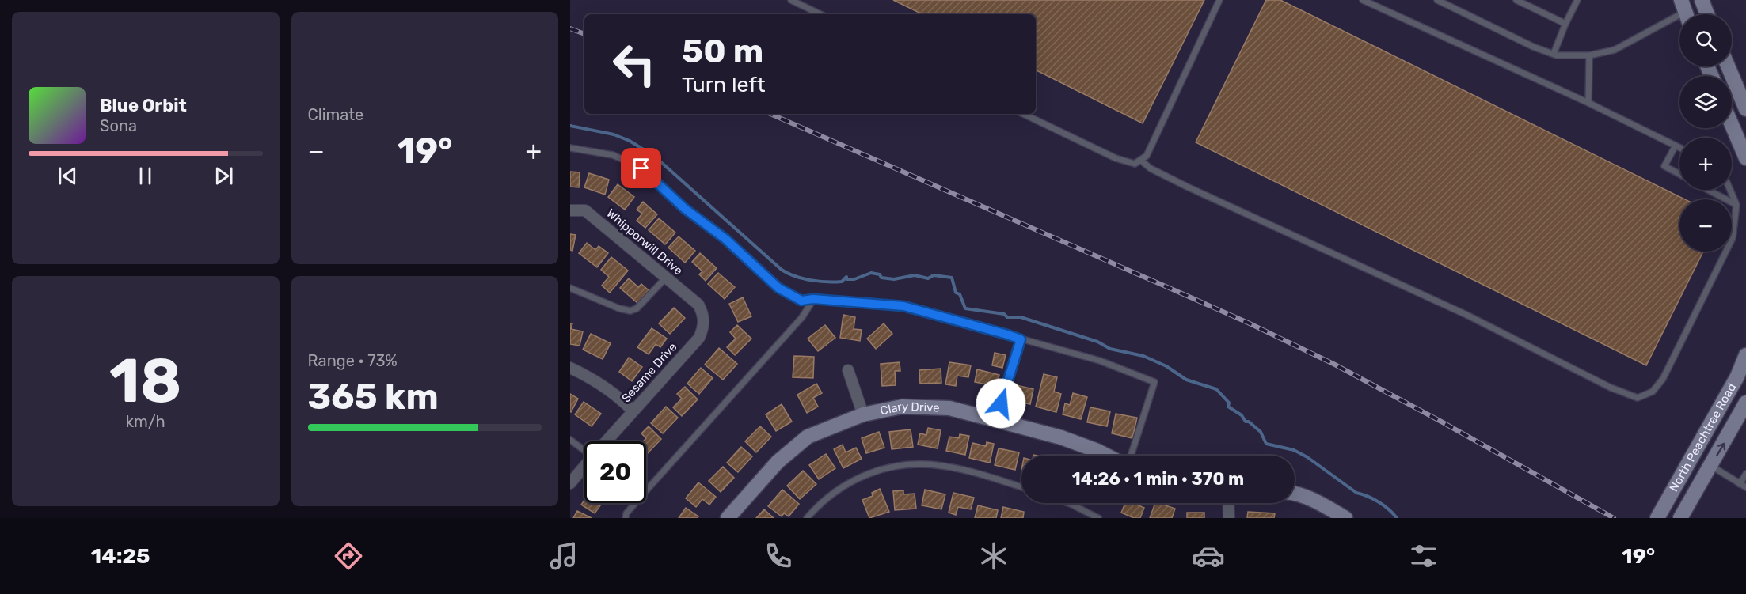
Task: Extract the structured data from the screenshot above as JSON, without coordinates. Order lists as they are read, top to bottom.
{
  "streets": {
    "main road": ["Clary Drive", "North Peachtree Road"],
    "street": ["Whipporwill Drive", "Sesame Drive"]
  },
  "crossings": [
    ["Whipporwill Drive", "Sesame Drive"]
  ],
  "page": {
    "tile": [
      "Climate",
      ["18", "km/h"],
      ["Range · 73%", "365 km"]
    ],
    "map_buttons": ["+", "−"],
    "turn": ["50 m", "Turn left"],
    "song": ["Blue Orbit", "Sona"],
    "heat": ["−", "19°", "+"],
    "limit": "20",
    "trip": "14:26 · 1 min · 370 m",
    "tabs": ["14:25", "19°"]
  }
}
